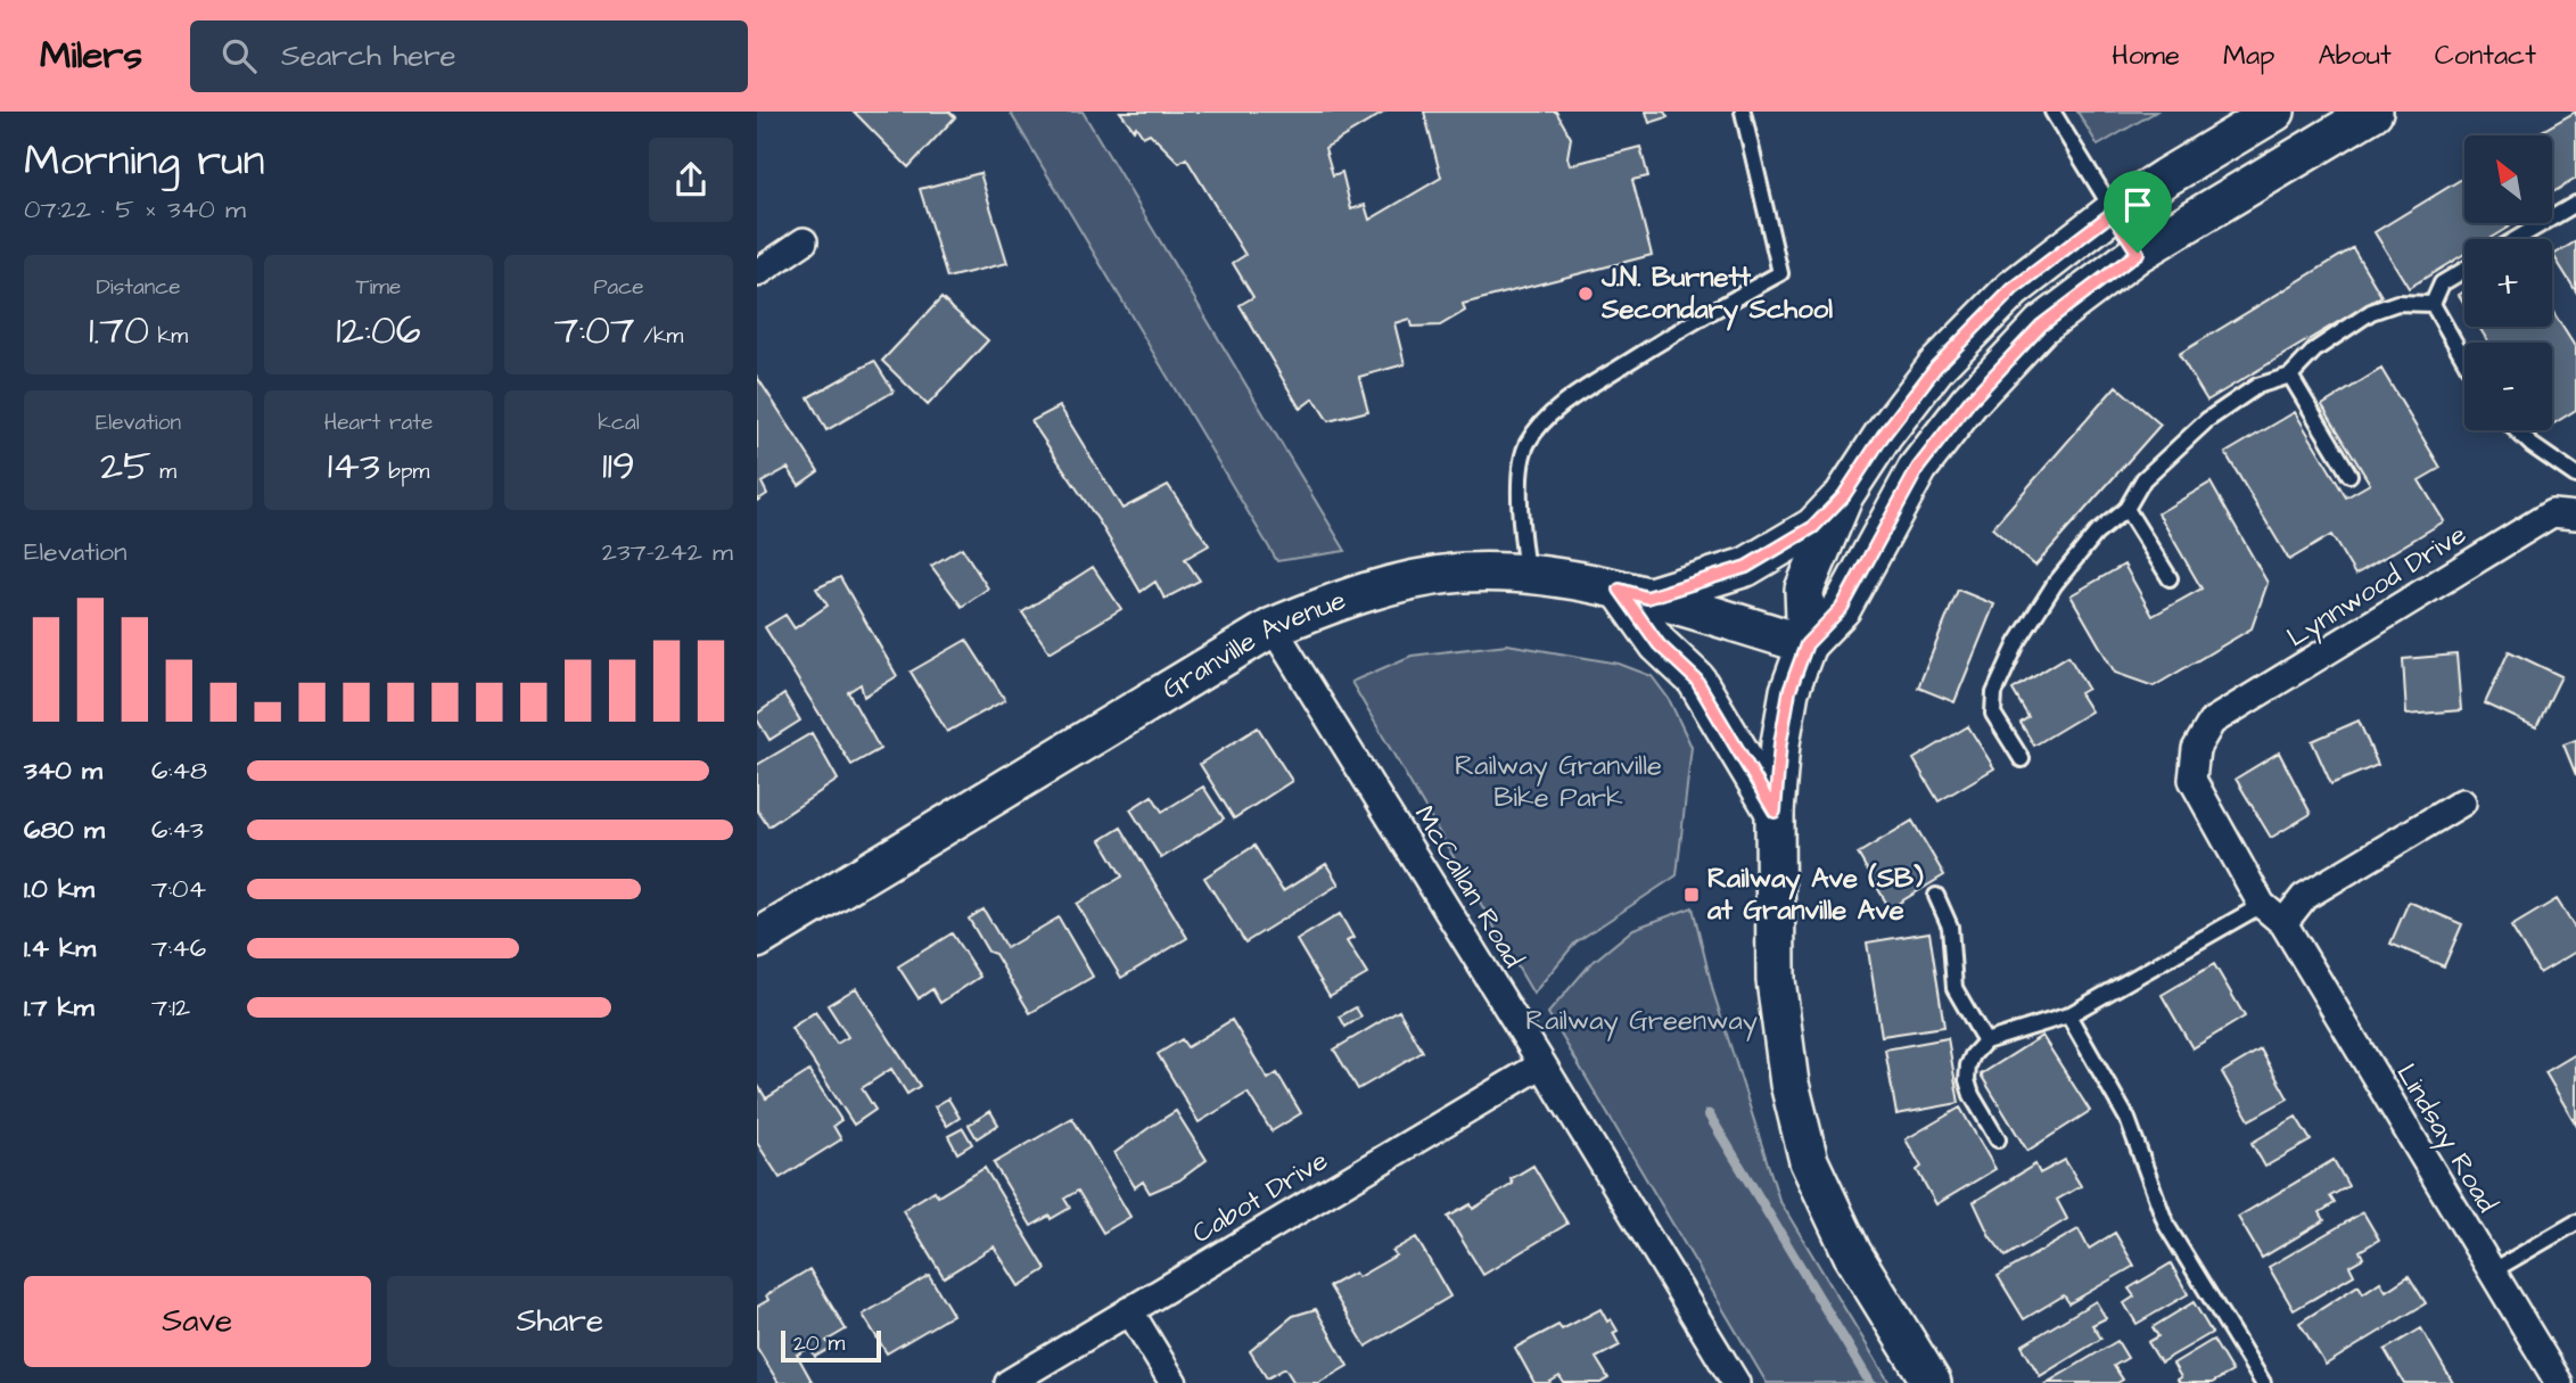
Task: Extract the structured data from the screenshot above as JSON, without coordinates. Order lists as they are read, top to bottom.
{
  "streets": {
    "main road": ["Granville Avenue"],
    "street": [
      "Lynnwood Drive",
      "McCallan Road",
      "Lindsay Road",
      "Cabot Drive"
    ]
  },
  "crossings": [
    ["Lynnwood Drive", "Lindsay Road"],
    ["Granville Avenue", "McCallan Road"],
    ["McCallan Road", "Cabot Drive"]
  ],
  "parks": ["Railway Granville Bike Park", "Railway Greenway"],
  "places": {
    "other": ["J.N. Burnett Secondary School"],
    "transit": ["Railway Ave (SB) at Granville Ave"]
  },
  "scale_bar": "20 m",
  "north": "top left",
  "page": {
    "header": "Milers",
    "search": "Search here",
    "nav": [
      "Home",
      "Map",
      "About",
      "Contact"
    ],
    "heading": ["Morning run", "07:22 · 5 × 340 m"],
    "map_buttons": ["+", "−"],
    "stats": [
      ["Distance", "1.70 km"],
      ["Time", "12:06"],
      ["Pace", "7:07 /km"],
      ["Elevation", "25 m"],
      ["Heart rate", "143 bpm"],
      ["kcal", "119"]
    ],
    "chart": ["Elevation", "237–242 m"],
    "list": [
      {
        "name": "340 m",
        "note": "6:48"
      },
      {
        "name": "680 m",
        "note": "6:43"
      },
      {
        "name": "1.0 km",
        "note": "7:04"
      },
      {
        "name": "1.4 km",
        "note": "7:46"
      },
      {
        "name": "1.7 km",
        "note": "7:12"
      }
    ],
    "buttons": ["Save", "Share"],
    "scale": "20 m"
  }
}
